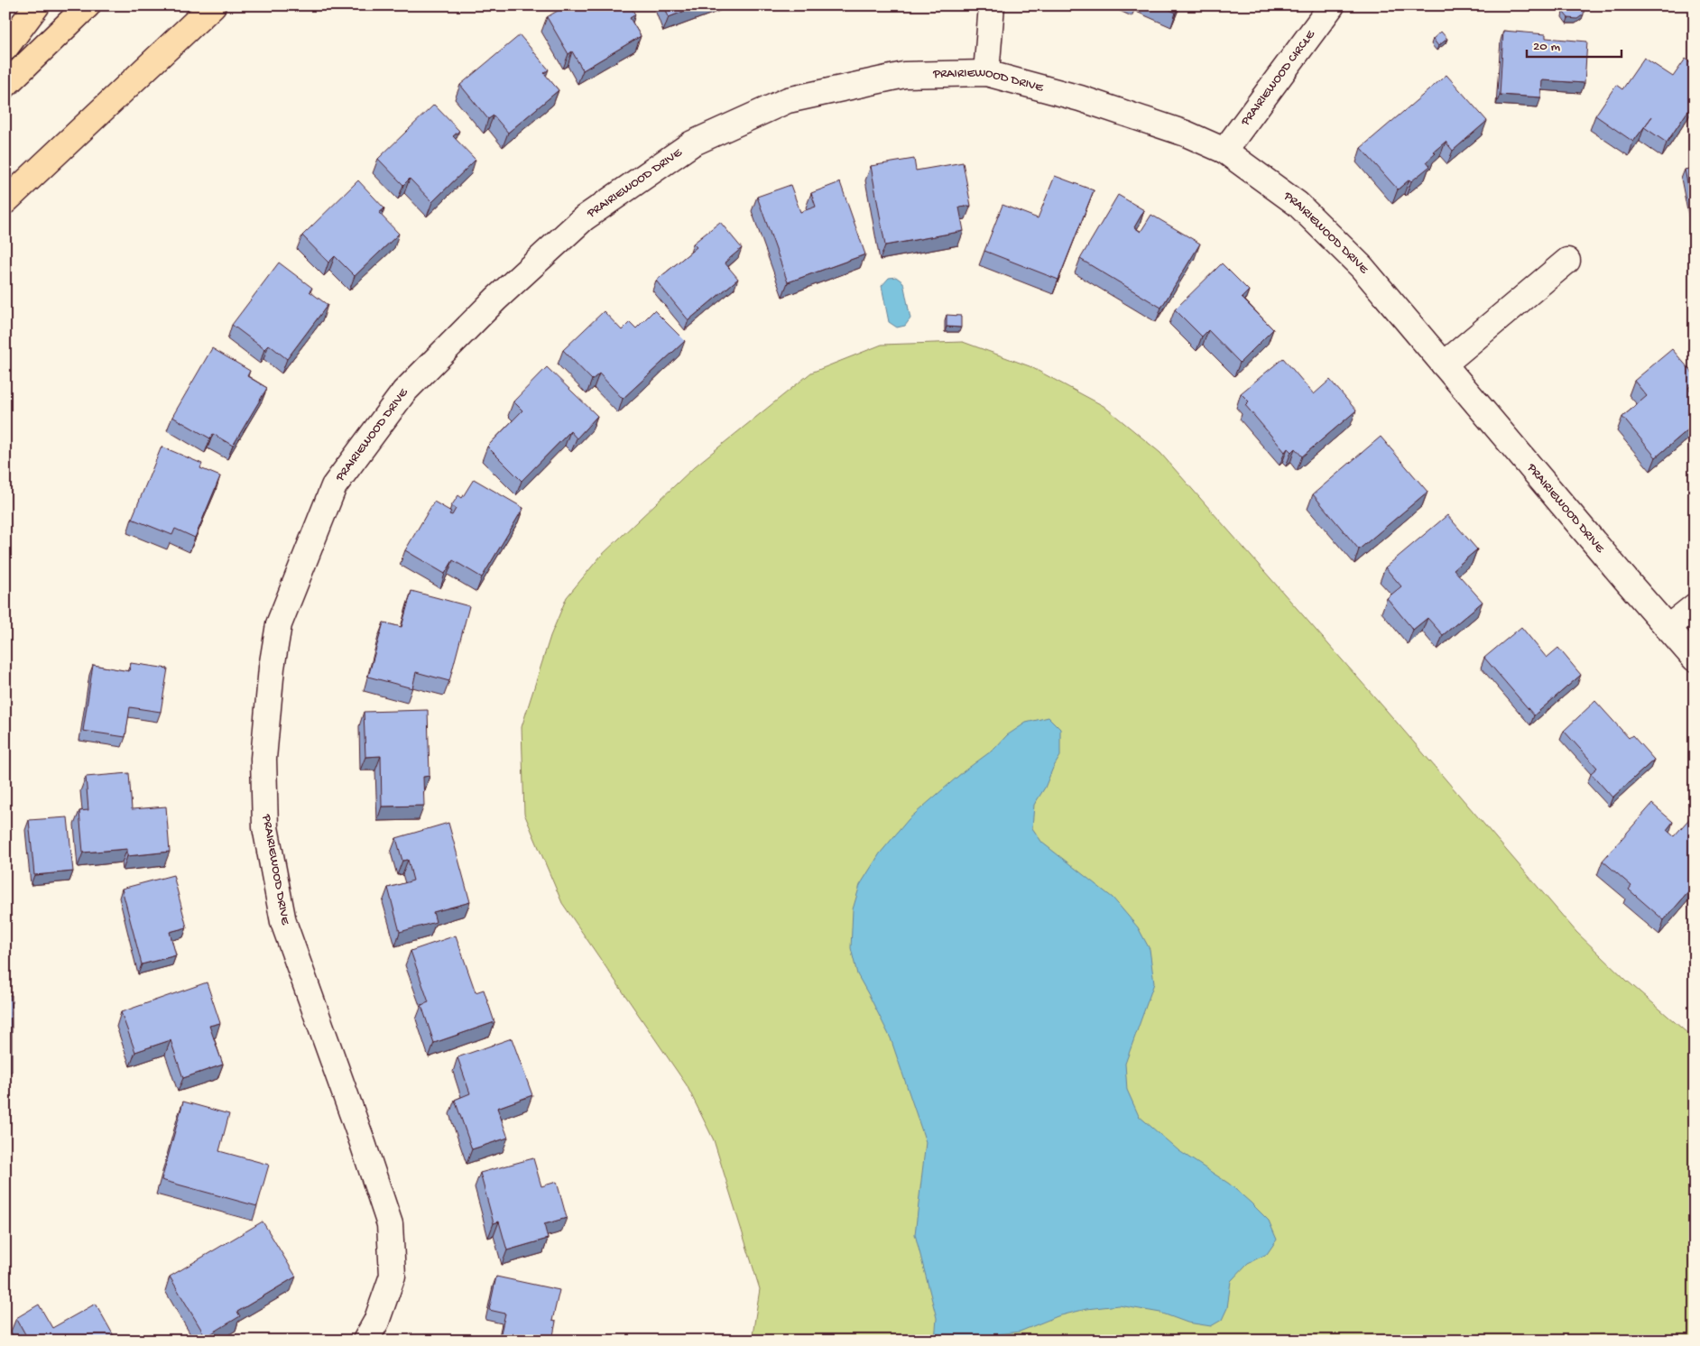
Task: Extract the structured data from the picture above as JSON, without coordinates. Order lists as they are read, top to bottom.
{
  "streets": {
    "street": ["PRAIRIEWOOD CIRCLE", "PRAIRIEWOOD DRIVE"]
  },
  "crossings": [
    ["PRAIRIEWOOD CIRCLE", "PRAIRIEWOOD DRIVE"]
  ],
  "scale_bar": "20 m"
}
